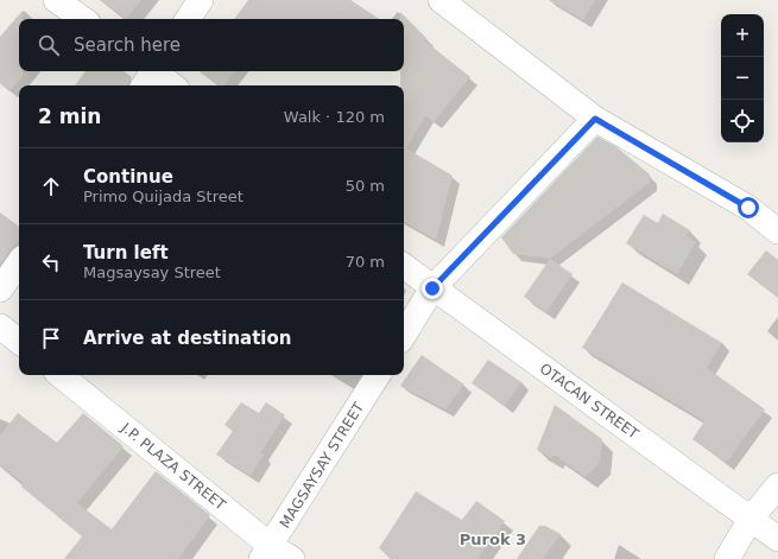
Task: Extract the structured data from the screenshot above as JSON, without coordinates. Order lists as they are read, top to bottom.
{
  "streets": {
    "street": ["OTACAN STREET", "MAGSAYSAY STREET", "J.P. PLAZA STREET"]
  },
  "crossings": [
    ["MAGSAYSAY STREET", "J.P. PLAZA STREET"]
  ],
  "districts": ["Purok 3"],
  "page": {
    "map_buttons": ["+", "−"],
    "search": "Search here",
    "heading": ["2 min", "Walk · 120 m"],
    "list": [
      ["Continue", "Primo Quijada Street", "50 m"],
      ["Turn left", "Magsaysay Street", "70 m"],
      "Arrive at destination"
    ]
  }
}
